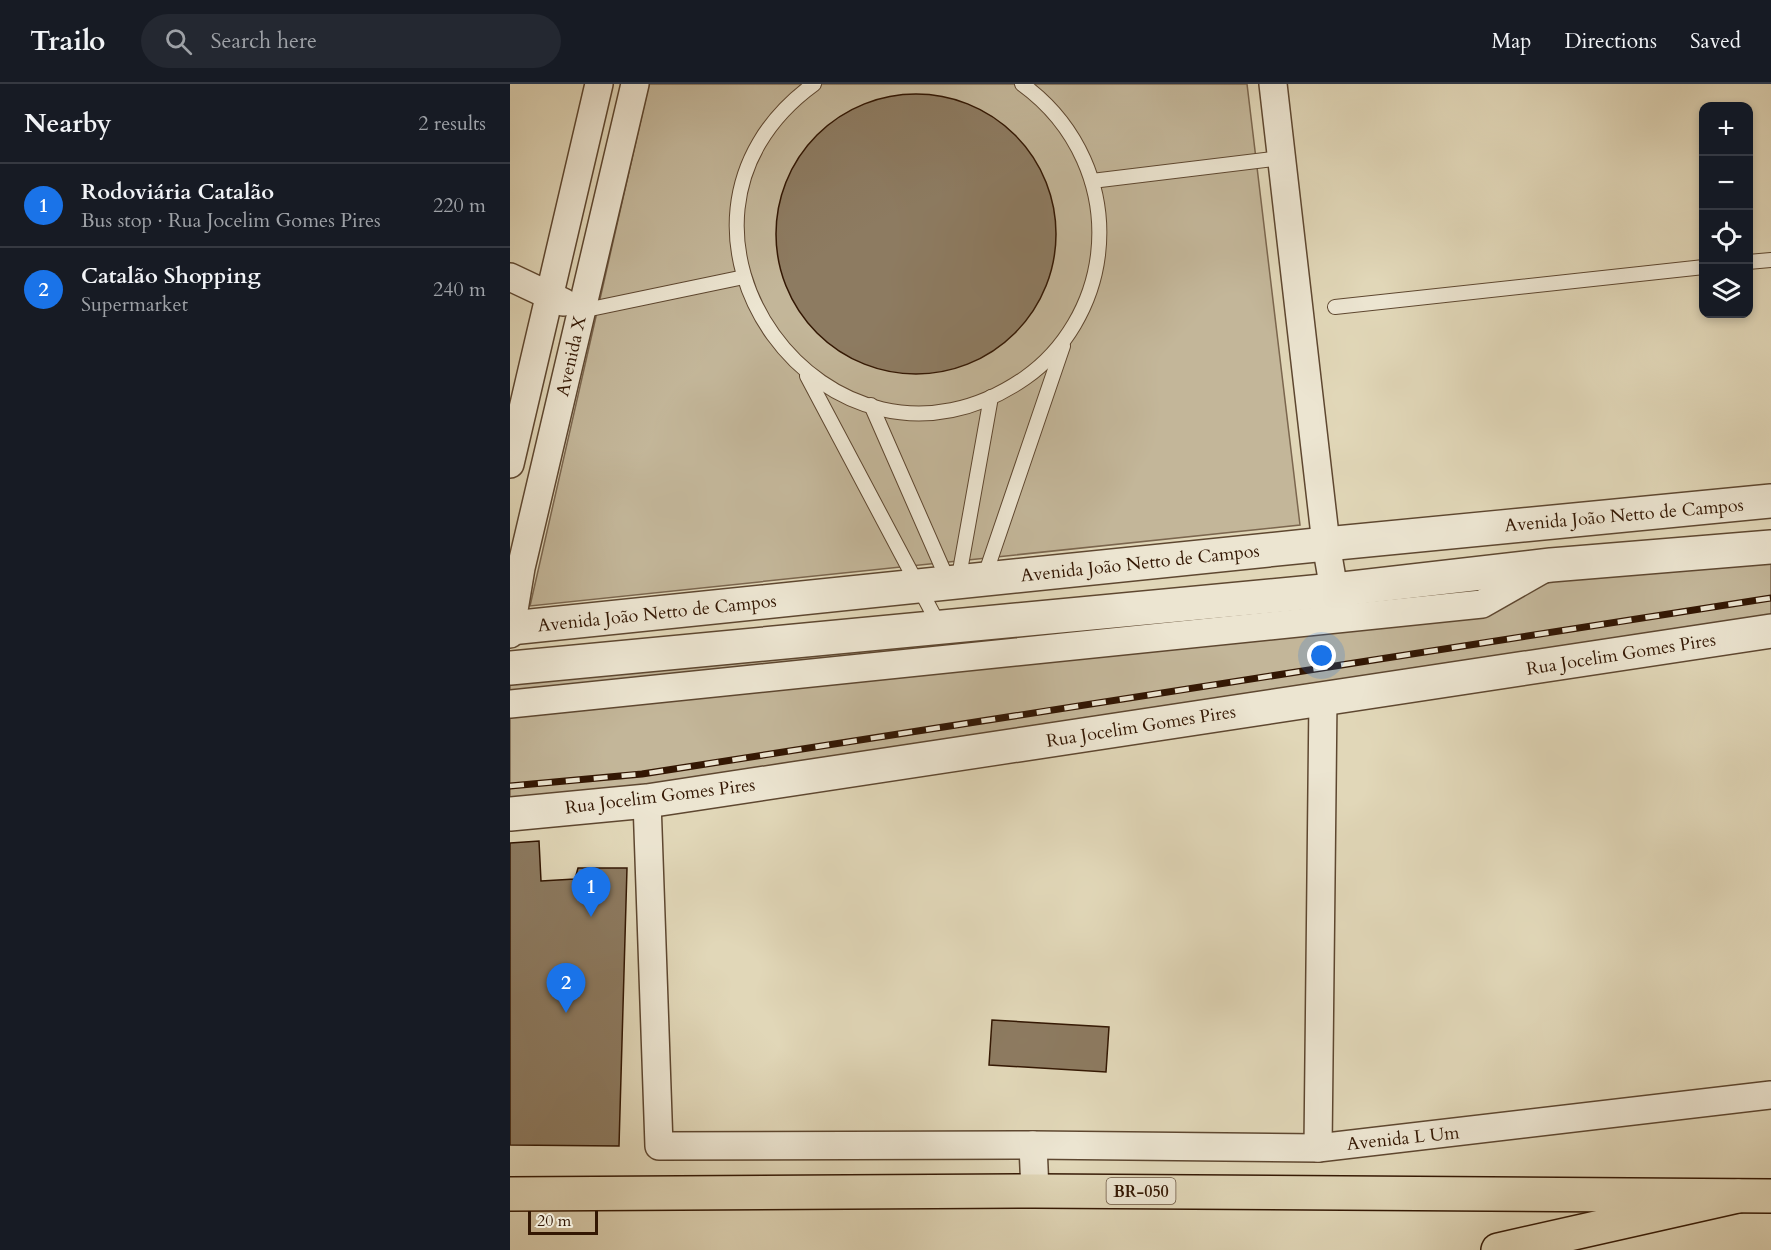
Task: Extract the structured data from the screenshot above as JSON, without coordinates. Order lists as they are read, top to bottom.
{
  "streets": {
    "highway": ["BR-050"],
    "street": [
      "Avenida X",
      "Avenida João Netto de Campos",
      "Rua Jocelim Gomes Pires",
      "Avenida L Um"
    ]
  },
  "crossings": [
    ["Avenida X", "Avenida João Netto de Campos"],
    ["Rua Jocelim Gomes Pires", "Avenida L Um"]
  ],
  "scale_bar": "20 m",
  "page": {
    "header": "Trailo",
    "search": "Search here",
    "nav": ["Map", "Directions", "Saved"],
    "heading": ["Nearby", "2 results"],
    "map_buttons": ["+", "−"],
    "list": [
      {
        "mark": "1",
        "name": "Rodoviária Catalão",
        "note": "Bus stop · Rua Jocelim Gomes Pires",
        "value": "220 m"
      },
      {
        "mark": "2",
        "name": "Catalão Shopping",
        "note": "Supermarket",
        "value": "240 m"
      }
    ],
    "pins": ["1", "2"],
    "scale": "20 m"
  }
}
